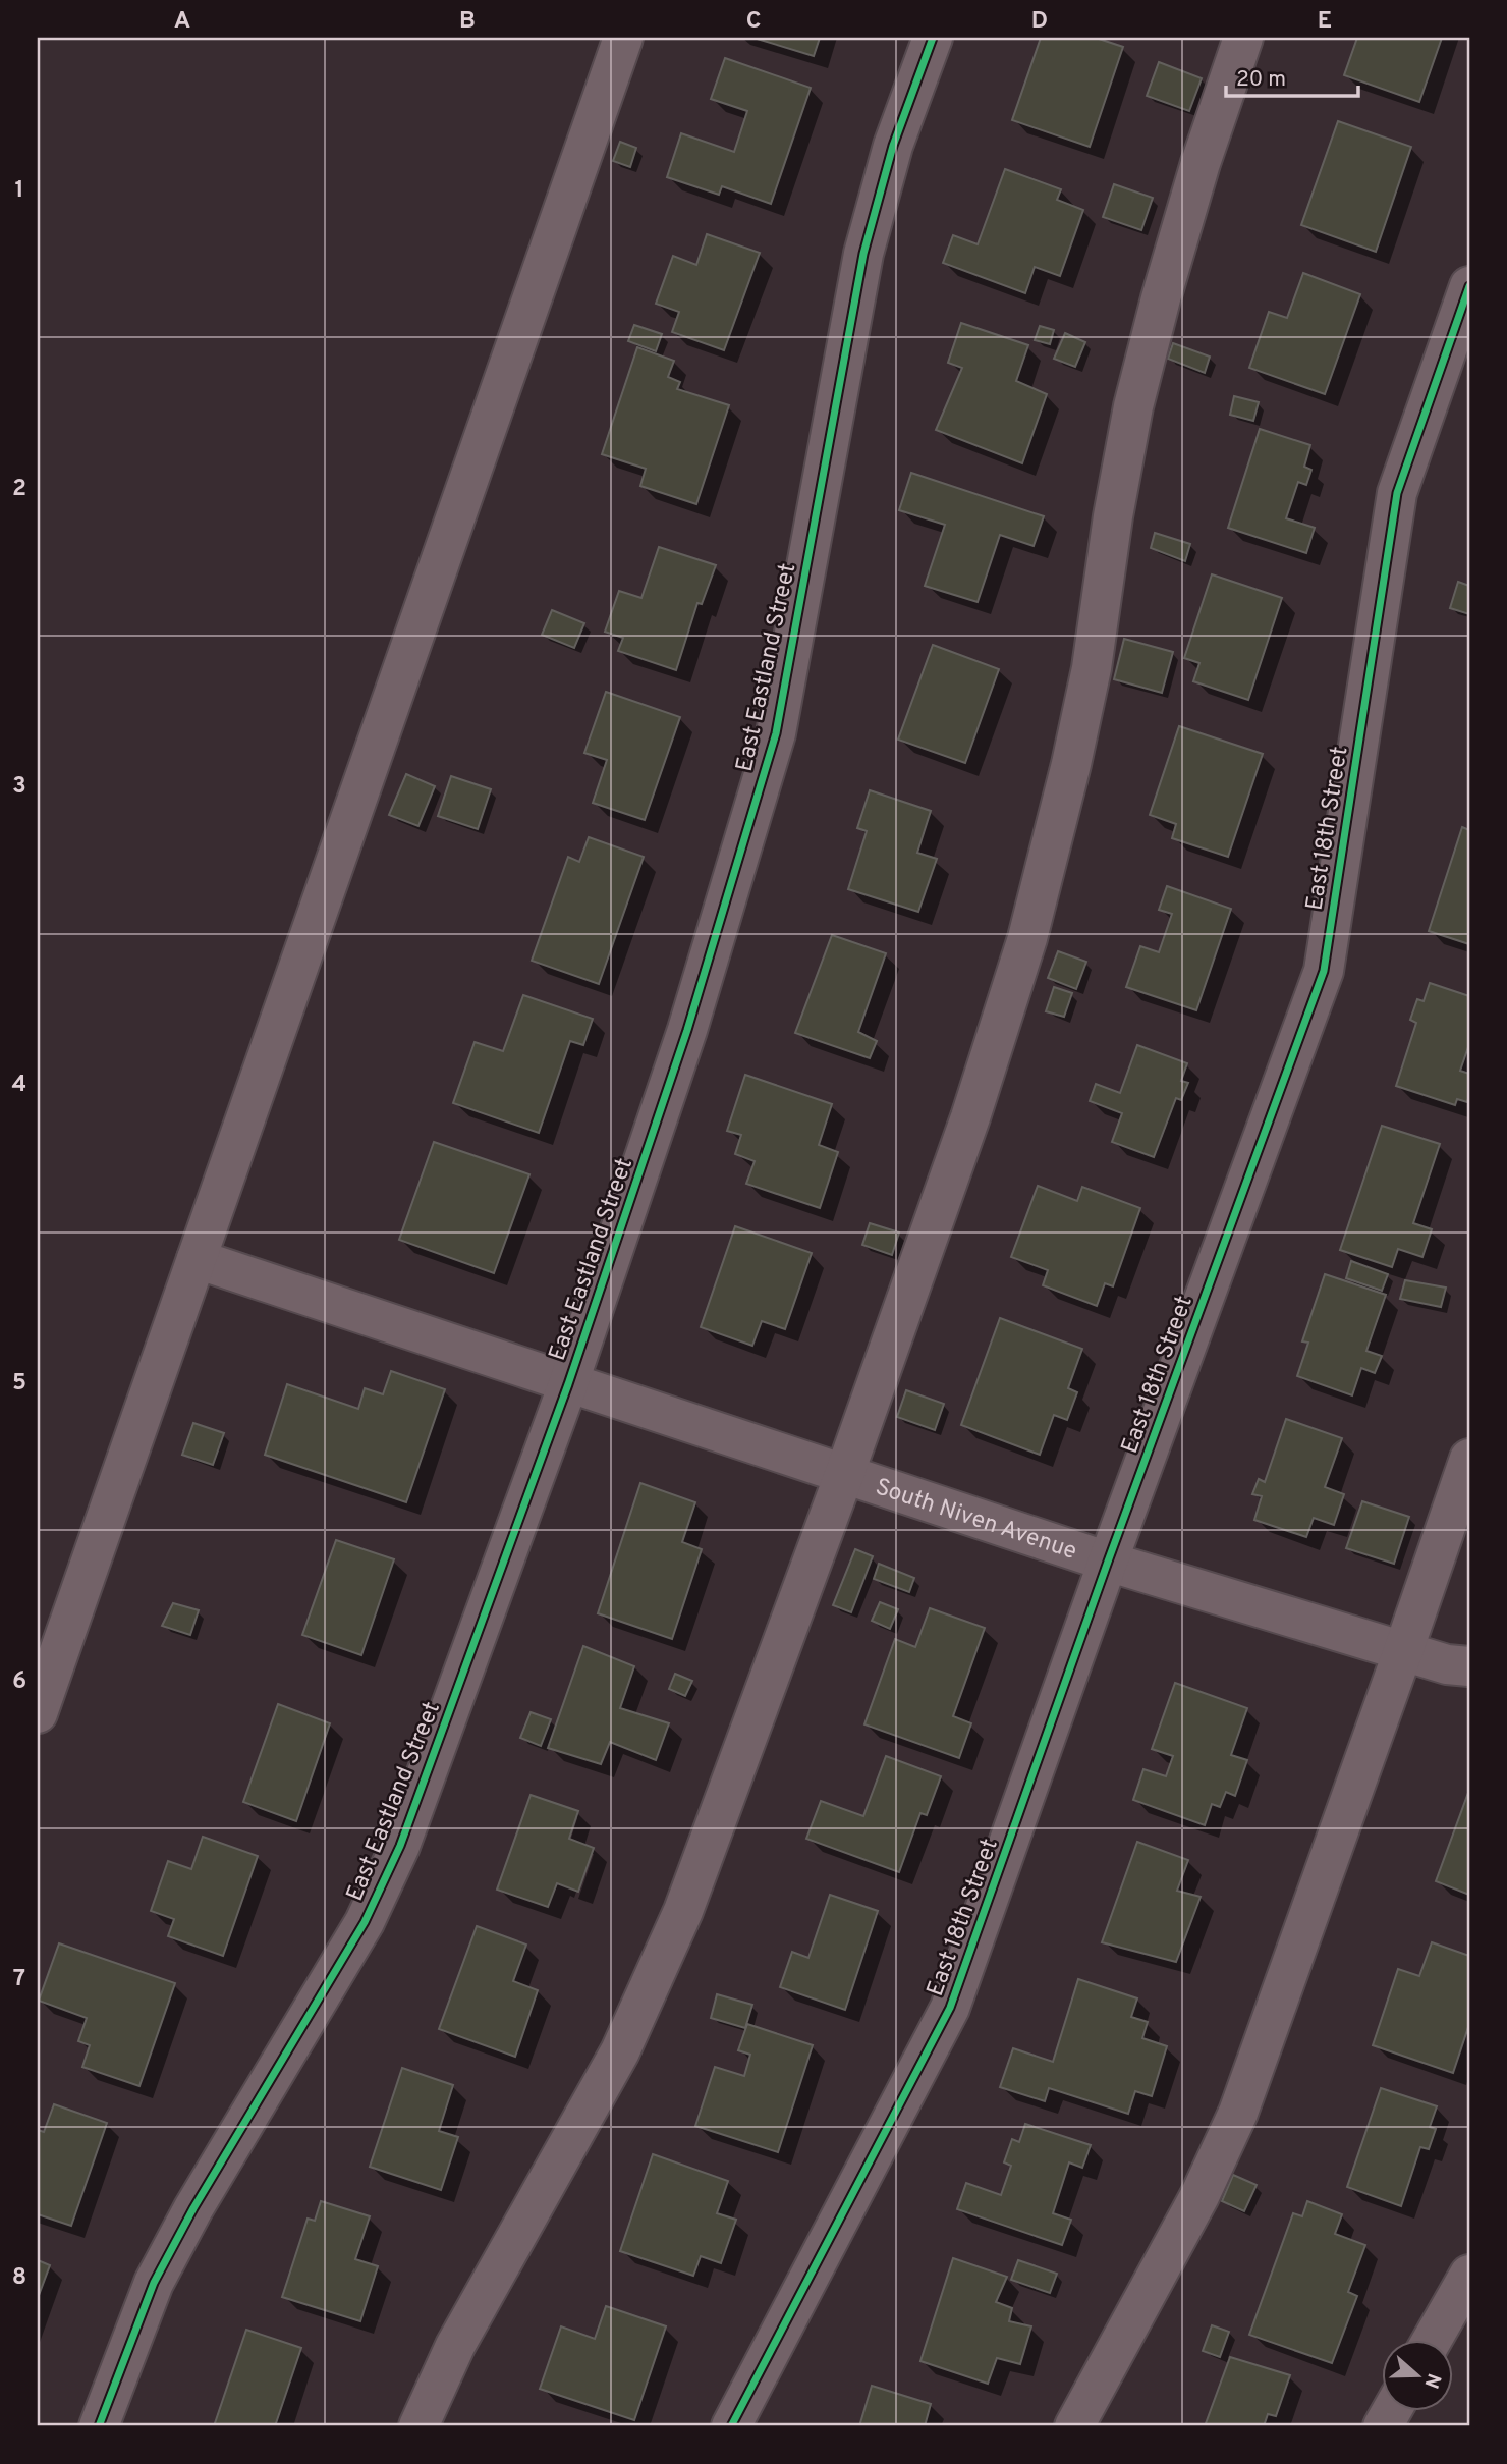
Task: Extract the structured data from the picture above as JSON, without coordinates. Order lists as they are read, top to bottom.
{
  "streets": {
    "street": ["East Eastland Street", "East 18th Street", "South Niven Avenue"]
  },
  "crossings": [
    ["East Eastland Street", "South Niven Avenue"],
    ["East 18th Street", "South Niven Avenue"]
  ],
  "scale_bar": "20 m",
  "north": "right",
  "grid": {
    "columns": [
      "A",
      "B",
      "C",
      "D",
      "E"
    ],
    "rows": [
      "1",
      "2",
      "3",
      "4",
      "5",
      "6",
      "7",
      "8"
    ]
  }
}
